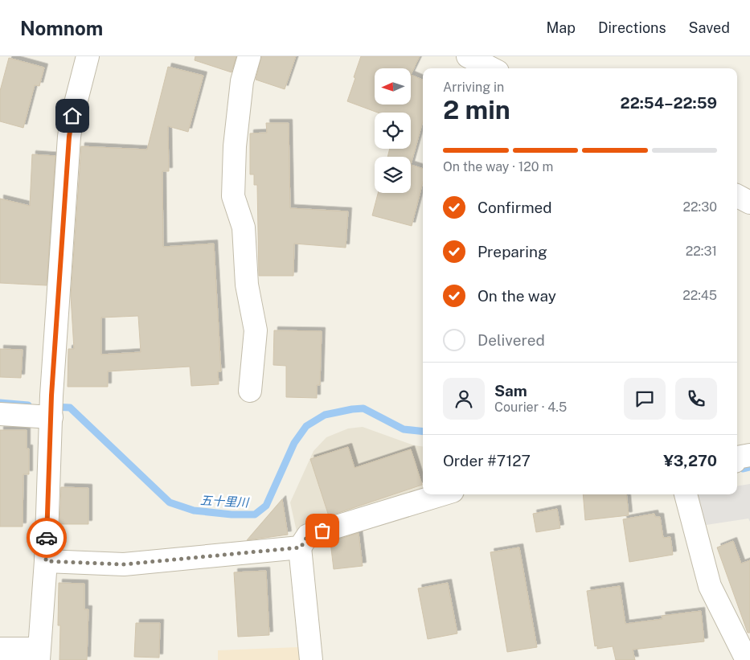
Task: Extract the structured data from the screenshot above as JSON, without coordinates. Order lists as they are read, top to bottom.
{
  "water": ["五十里川"],
  "north": "left",
  "page": {
    "header": "Nomnom",
    "nav": ["Map", "Directions", "Saved"],
    "heading": ["2 min", "Arriving in", "22:54–22:59"],
    "panel": [
      "Sam",
      "Courier · 4.5",
      "Order #7127",
      "¥3,270"
    ],
    "bar": "On the way · 120 m",
    "list": [
      ["Confirmed", "22:30"],
      ["Preparing", "22:31"],
      ["On the way", "22:45"],
      "Delivered"
    ]
  }
}
